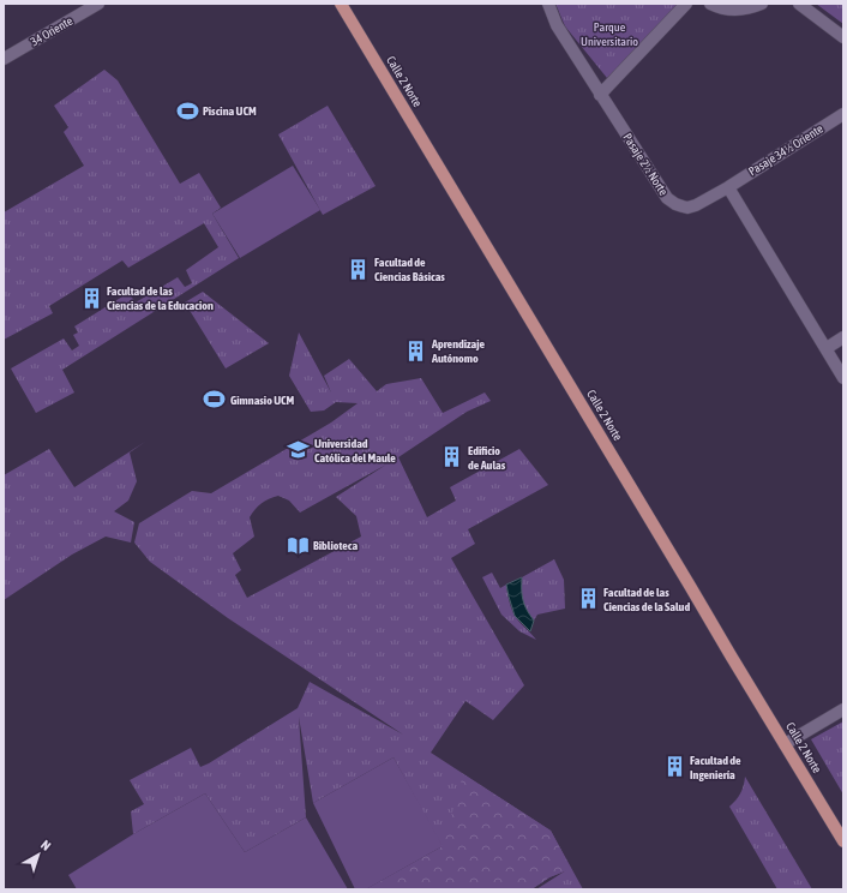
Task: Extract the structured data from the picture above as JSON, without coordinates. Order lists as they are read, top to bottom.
{
  "streets": {
    "main road": ["Calle 2 Norte"],
    "street": ["34 Oriente", "Pasaje 34½ Oriente", "Pasaje 2½ Norte"]
  },
  "crossings": [
    ["Pasaje 34½ Oriente", "Pasaje 2½ Norte"]
  ],
  "parks": ["Parque Universitario"],
  "places": {
    "sports": ["Piscina UCM", "Gimnasio UCM"],
    "building": [
      "Facultad de Ciencias Básicas",
      "Facultad de las Ciencias de la Educacion",
      "Aprendizaje Autónomo",
      "Edificio de Aulas",
      "Facultad de las Ciencias de la Salud",
      "Facultad de Ingeniería"
    ],
    "school or university": ["Universidad Católica del Maule"],
    "library": ["Biblioteca"]
  },
  "north": "top right"
}
